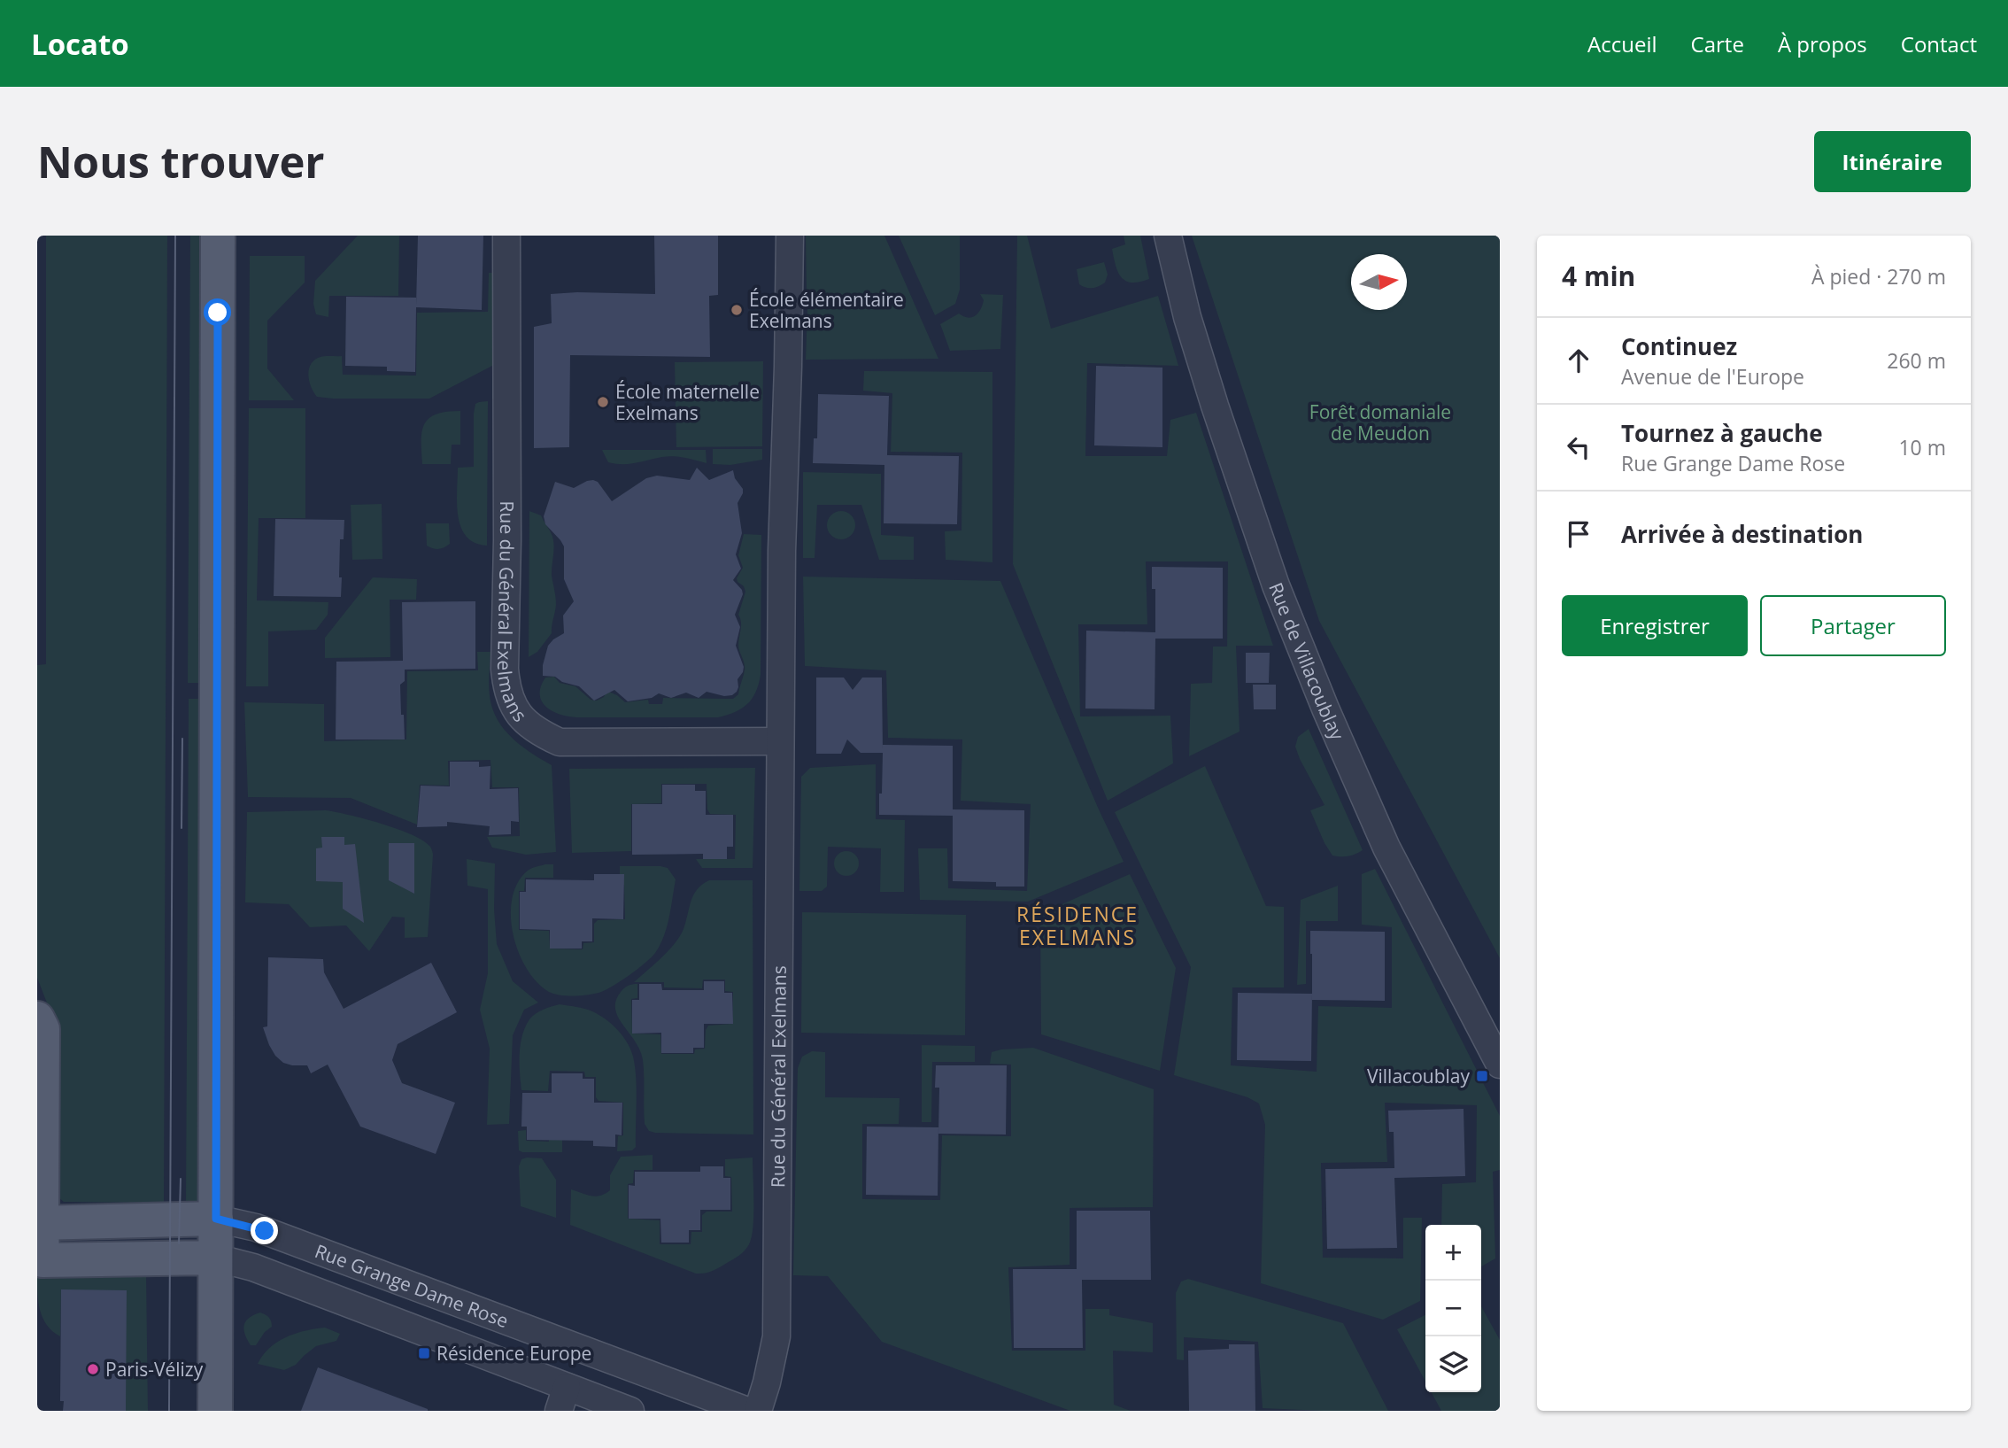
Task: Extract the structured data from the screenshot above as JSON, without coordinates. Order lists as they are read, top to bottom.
{
  "streets": {
    "street": ["Rue du Général Exelmans", "Rue de Villacoublay", "Rue Grange Dame Rose"]
  },
  "districts": ["RÉSIDENCE EXELMANS"],
  "parks": ["Forêt domaniale de Meudon"],
  "places": {
    "other": ["École élémentaire Exelmans", "École maternelle Exelmans", "Paris-Vélizy"],
    "transit": ["Villacoublay", "Résidence Europe"]
  },
  "north": "right",
  "page": {
    "header": "Locato",
    "nav": [
      "Accueil",
      "Carte",
      "À propos",
      "Contact"
    ],
    "buttons": [
      "Itinéraire",
      ["Enregistrer", "Partager"]
    ],
    "title": "Nous trouver",
    "heading": ["4 min", "À pied · 270 m"],
    "list": [
      ["Continuez", "Avenue de l'Europe", "260 m"],
      ["Tournez à gauche", "Rue Grange Dame Rose", "10 m"],
      "Arrivée à destination"
    ],
    "map_buttons": ["+", "−"]
  }
}
